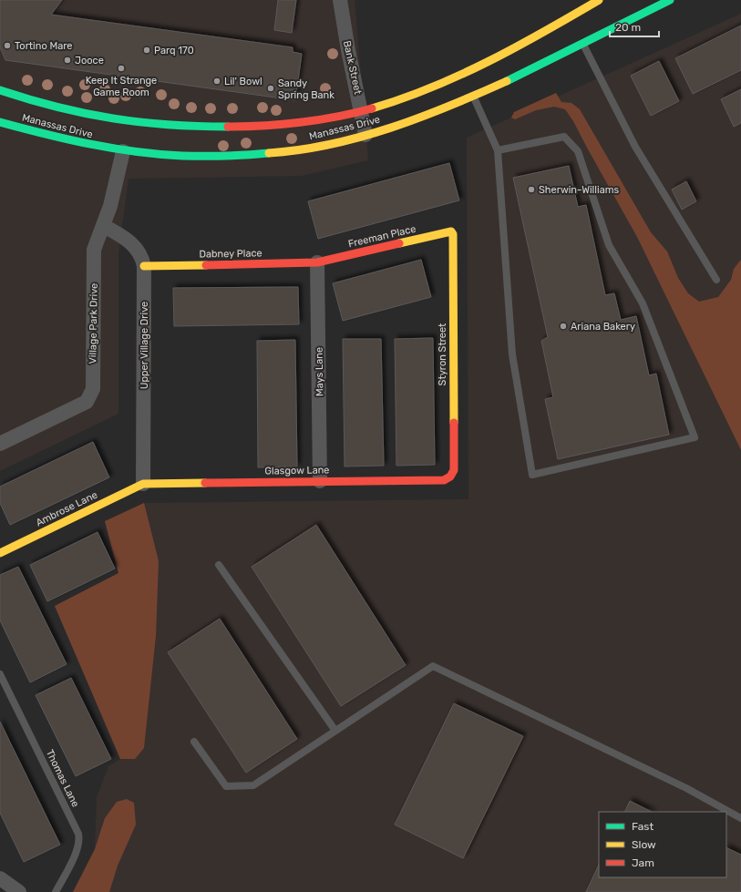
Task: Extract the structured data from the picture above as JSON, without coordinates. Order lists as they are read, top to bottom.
{
  "streets": {
    "main road": [
      "Manassas Drive",
      "Freeman Place",
      "Dabney Place",
      "Styron Street",
      "Glasgow Lane",
      "Ambrose Lane"
    ],
    "street": [
      "Bank Street",
      "Village Park Drive",
      "Upper Village Drive",
      "Mays Lane"
    ],
    "lane": ["Thomas Lane"]
  },
  "crossings": [
    ["Bank Street", "Manassas Drive"],
    ["Manassas Drive", "Village Park Drive"],
    ["Freeman Place", "Dabney Place"],
    ["Freeman Place", "Styron Street"],
    ["Freeman Place", "Mays Lane"],
    ["Dabney Place", "Upper Village Drive"],
    ["Dabney Place", "Mays Lane"],
    ["Village Park Drive", "Upper Village Drive"],
    ["Upper Village Drive", "Glasgow Lane"],
    ["Upper Village Drive", "Ambrose Lane"],
    ["Styron Street", "Glasgow Lane"],
    ["Mays Lane", "Glasgow Lane"],
    ["Glasgow Lane", "Ambrose Lane"]
  ],
  "places": [
    "Tortino Mare",
    "Parq 170",
    "Jooce",
    "Keep It Strange Game Room",
    "Lil' Bowl",
    "Sandy Spring Bank",
    "Sherwin-Williams",
    "Ariana Bakery"
  ],
  "legend": ["Fast", "Slow", "Jam"],
  "scale_bar": "20 m"
}
